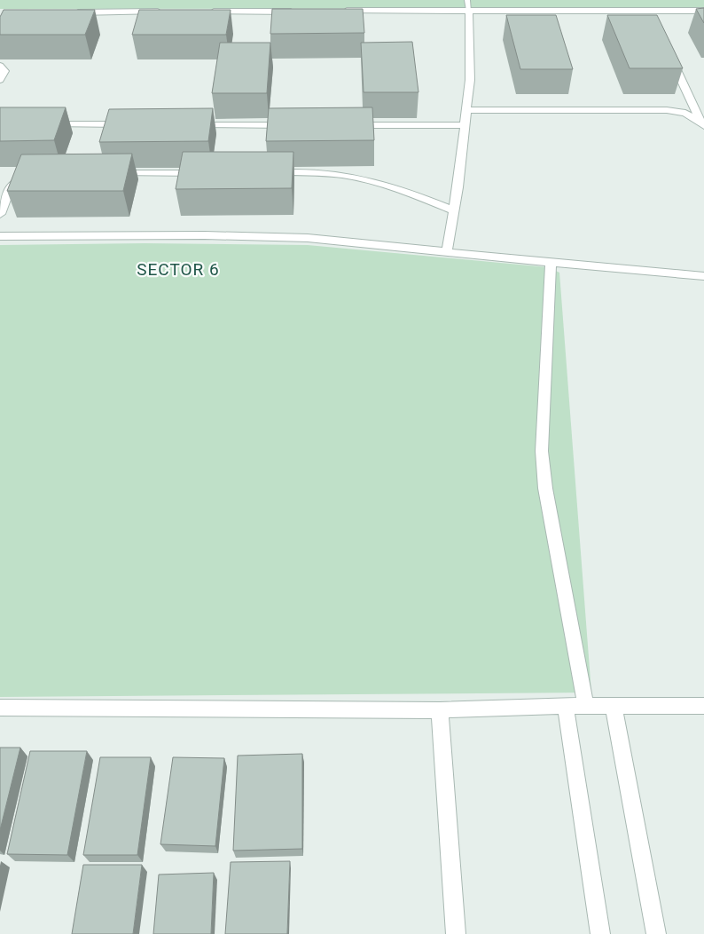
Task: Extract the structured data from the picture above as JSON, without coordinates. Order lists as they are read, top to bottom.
{
  "districts": ["SECTOR 6"]
}
